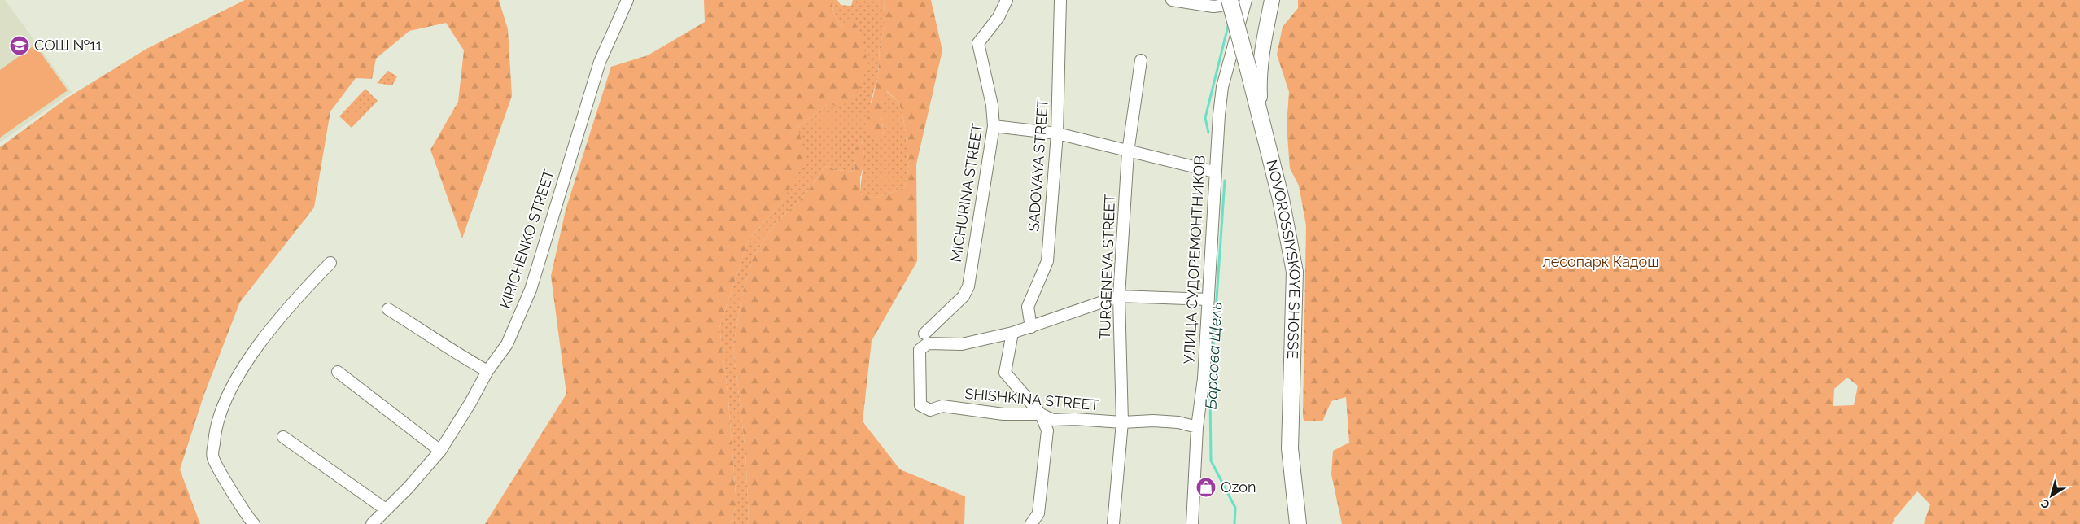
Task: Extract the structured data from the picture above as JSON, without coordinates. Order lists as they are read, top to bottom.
{
  "streets": {
    "highway": ["NOVOROSSIYSKOYE SHOSSE"],
    "street": [
      "SADOVAYA STREET",
      "MICHURINA STREET",
      "KIRICHENKO STREET",
      "УЛИЦА СУДОРЕМОНТНИКОВ",
      "TURGENEVA STREET",
      "SHISHKINA STREET"
    ]
  },
  "crossings": [
    ["УЛИЦА СУДОРЕМОНТНИКОВ", "SHISHKINA STREET"],
    ["TURGENEVA STREET", "SHISHKINA STREET"]
  ],
  "water": ["Барсова Щель"],
  "parks": ["лесопарк Кадош"],
  "places": {
    "school or university": ["СОШ №11"],
    "shop": ["Ozon"]
  },
  "north": "bottom left"
}
